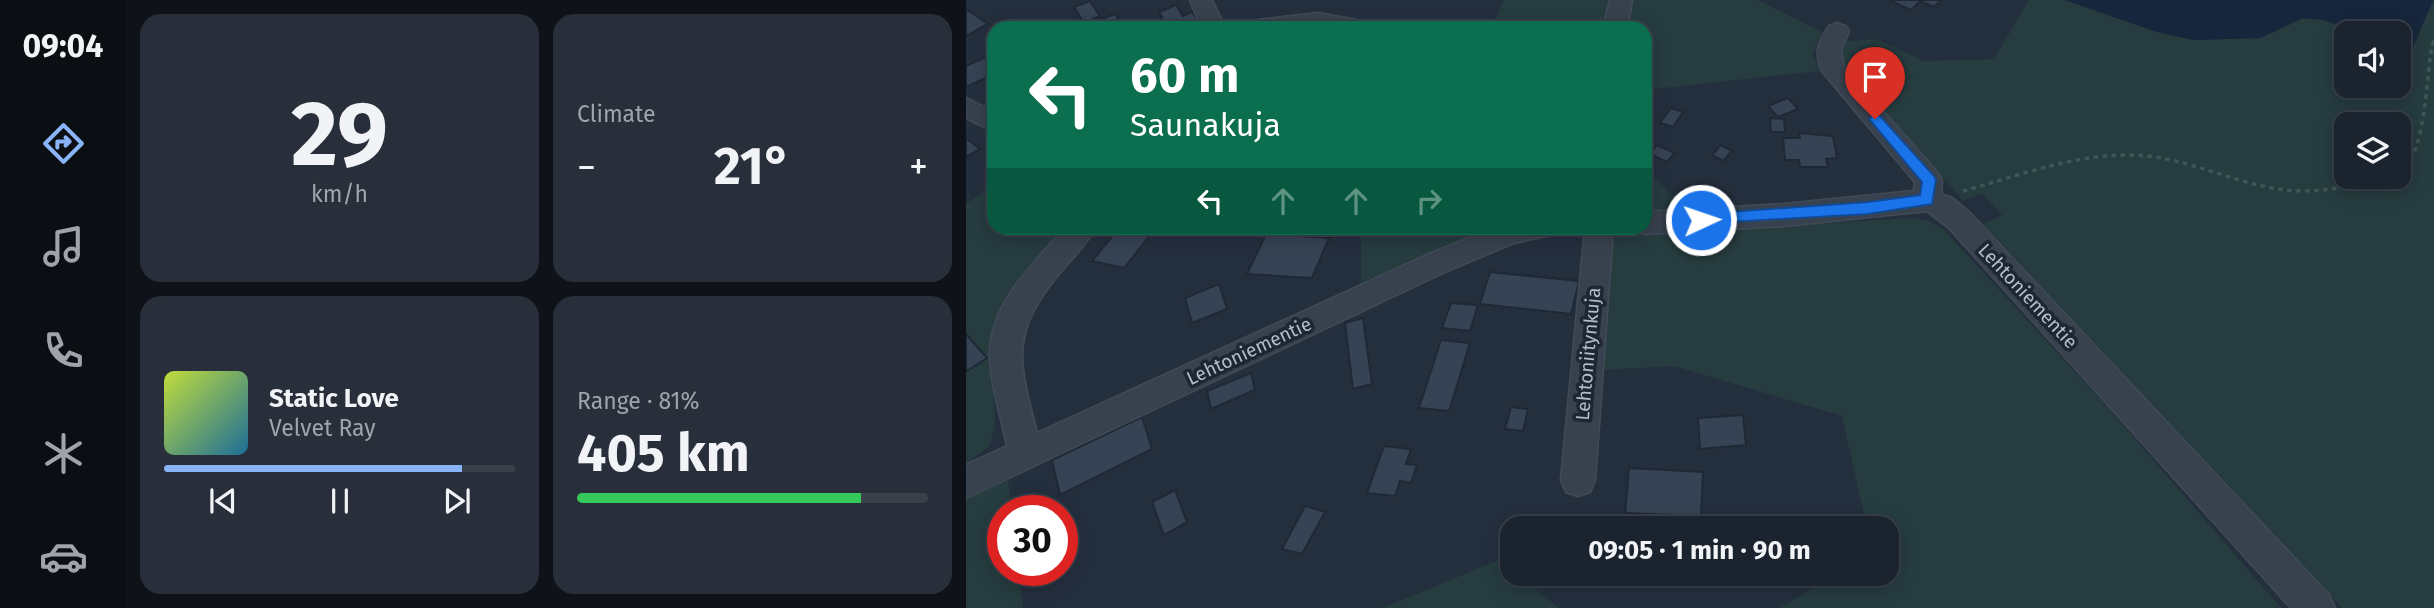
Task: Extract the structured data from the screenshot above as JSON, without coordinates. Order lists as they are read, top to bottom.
{
  "streets": {
    "street": ["Lehtoniementie", "Lehtoniitynkuja"]
  },
  "page": {
    "tabs": "09:04",
    "tile": [
      ["29", "km/h"],
      "Climate",
      ["Range · 81%", "405 km"]
    ],
    "turn": ["60 m", "Saunakuja"],
    "heat": ["−", "21°", "+"],
    "song": ["Static Love", "Velvet Ray"],
    "limit": "30",
    "trip": "09:05 · 1 min · 90 m"
  }
}
